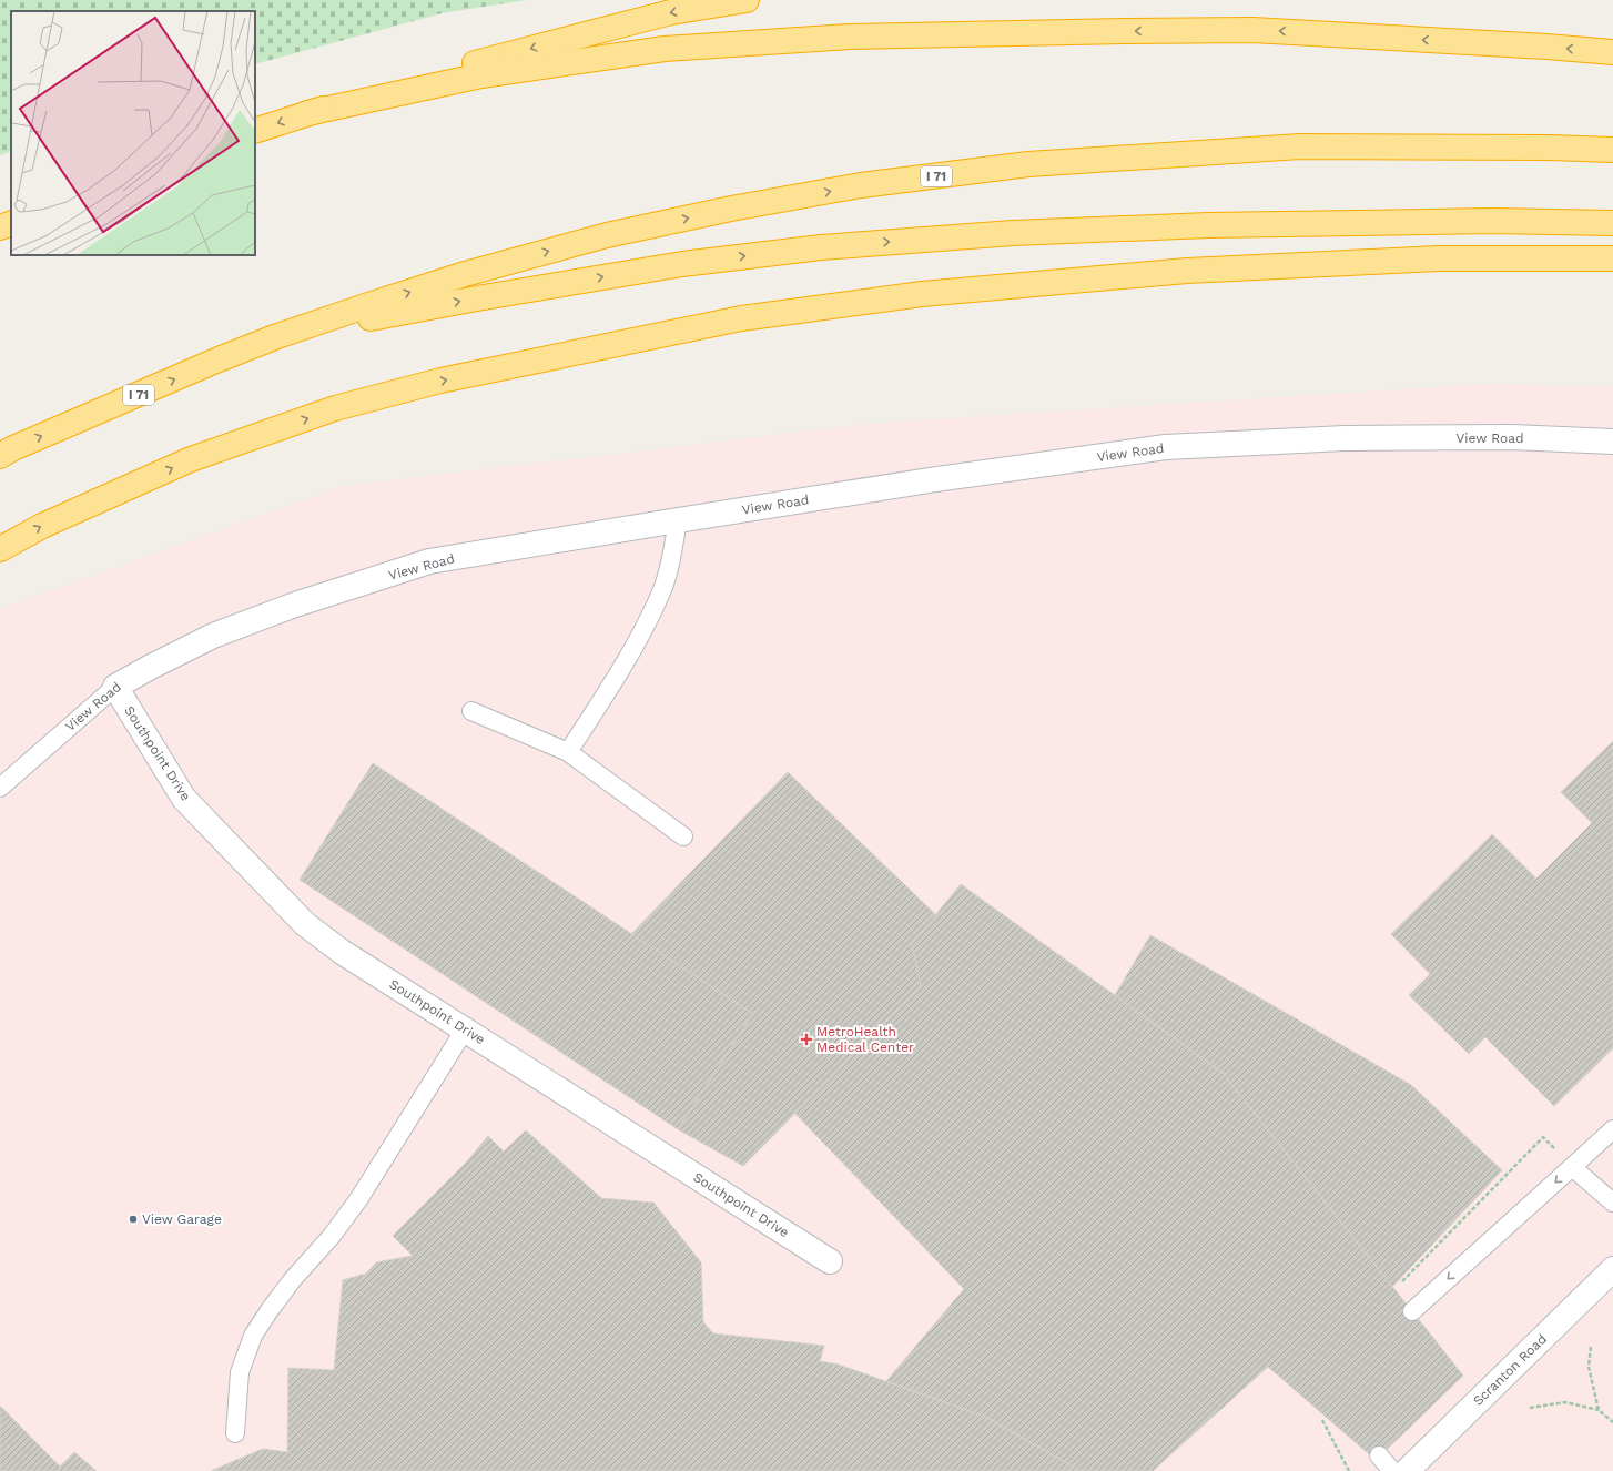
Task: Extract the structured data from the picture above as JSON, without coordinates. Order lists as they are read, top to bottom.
{
  "streets": {
    "highway": ["I 71"],
    "street": ["View Road", "Southpoint Drive", "Scranton Road"]
  },
  "crossings": [
    ["View Road", "Southpoint Drive"]
  ],
  "places": {
    "health": ["MetroHealth Medical Center"],
    "other": ["View Garage"]
  }
}
